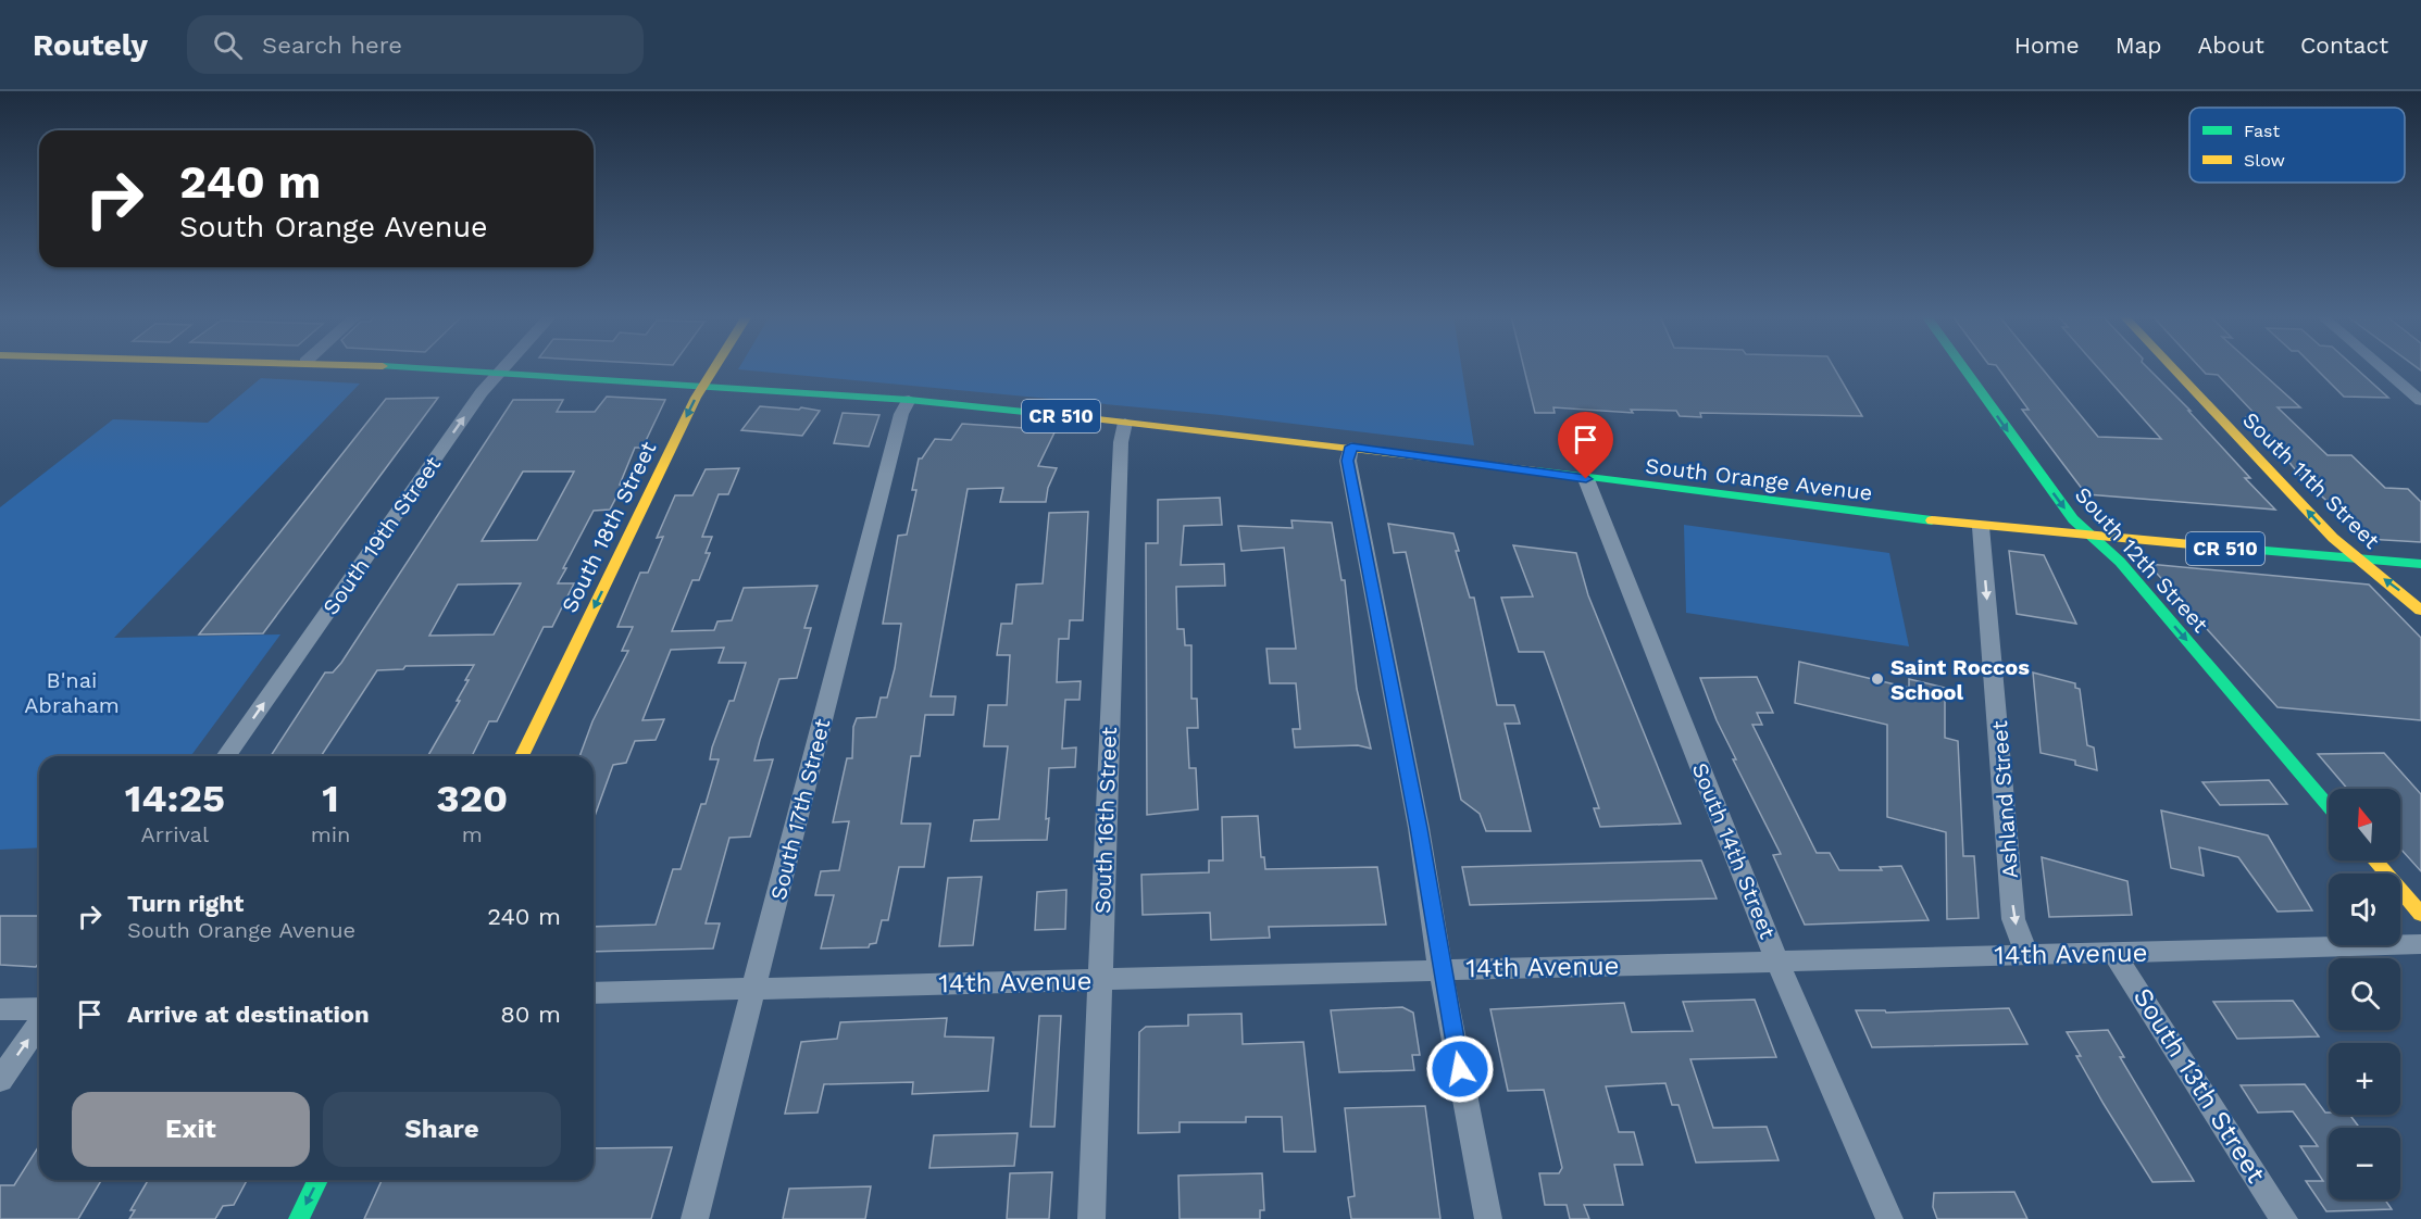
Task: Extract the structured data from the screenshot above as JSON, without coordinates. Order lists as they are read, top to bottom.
{
  "streets": {
    "main road": [
      "CR 510",
      "South Orange Avenue",
      "South 11th Street",
      "South 18th Street",
      "South 12th Street"
    ],
    "street": [
      "South 19th Street",
      "Ashland Street",
      "South 17th Street",
      "South 16th Street",
      "South 14th Street",
      "14th Avenue",
      "South 13th Street"
    ]
  },
  "crossings": [
    ["South Orange Avenue", "South 11th Street"],
    ["South Orange Avenue", "South 18th Street"],
    ["South Orange Avenue", "South 19th Street"],
    ["South Orange Avenue", "South 12th Street"],
    ["South Orange Avenue", "Ashland Street"],
    ["South Orange Avenue", "South 17th Street"],
    ["South Orange Avenue", "South 16th Street"],
    ["South Orange Avenue", "South 14th Street"],
    ["Ashland Street", "14th Avenue"],
    ["South 17th Street", "14th Avenue"],
    ["South 16th Street", "14th Avenue"],
    ["South 14th Street", "14th Avenue"],
    ["14th Avenue", "South 13th Street"]
  ],
  "one_way": [
    "South 11th Street",
    "South 18th Street",
    "South 19th Street",
    "South 12th Street",
    "Ashland Street"
  ],
  "parks": ["B'nai Abraham"],
  "places": ["Saint Roccos School"],
  "legend": ["Fast", "Slow"],
  "north": "top",
  "page": {
    "header": "Routely",
    "search": "Search here",
    "nav": [
      "Home",
      "Map",
      "About",
      "Contact"
    ],
    "turn": ["240 m", "South Orange Avenue"],
    "eta": [
      "14:25",
      "Arrival",
      "1",
      "min",
      "320",
      "m"
    ],
    "map_buttons": ["+", "−"],
    "list": [
      {
        "name": "Turn right",
        "note": "South Orange Avenue",
        "value": "240 m"
      },
      {
        "name": "Arrive at destination",
        "value": "80 m"
      }
    ],
    "buttons": ["Exit", "Share"]
  }
}
